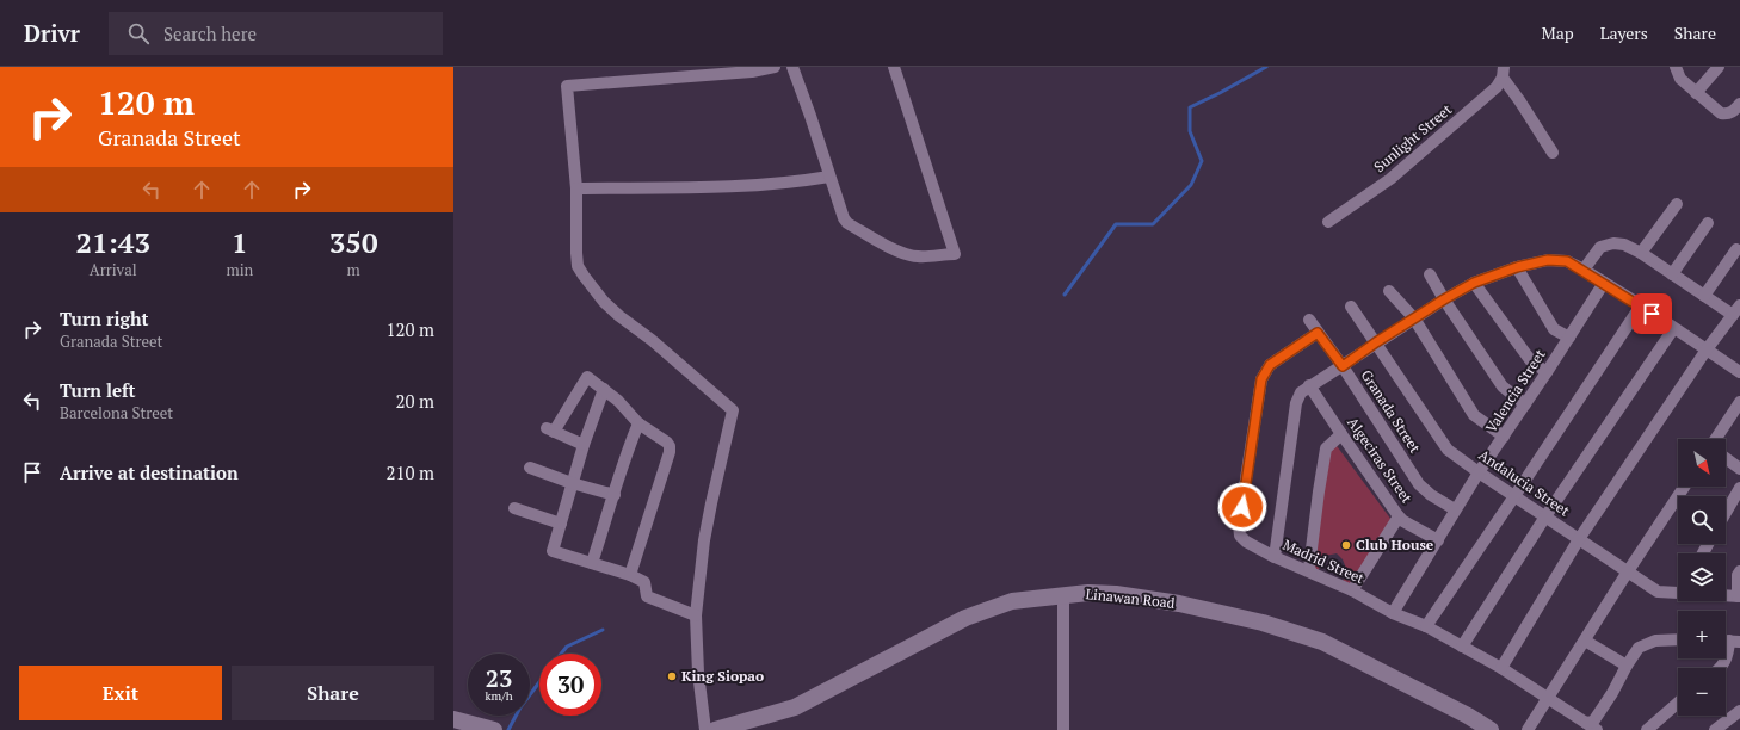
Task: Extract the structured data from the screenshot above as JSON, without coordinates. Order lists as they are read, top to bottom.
{
  "streets": {
    "street": [
      "Sunlight Street",
      "Valencia Street",
      "Granada Street",
      "Algeciras Street",
      "Andalucia Street",
      "Madrid Street",
      "Linawan Road"
    ]
  },
  "crossings": [
    ["Valencia Street", "Granada Street"],
    ["Valencia Street", "Algeciras Street"],
    ["Valencia Street", "Andalucia Street"],
    ["Valencia Street", "Madrid Street"],
    ["Granada Street", "Madrid Street"]
  ],
  "places": ["Club House", "King Siopao"],
  "north": "bottom right",
  "page": {
    "header": "Drivr",
    "search": "Search here",
    "nav": ["Map", "Layers", "Share"],
    "turn": ["120 m", "Granada Street"],
    "eta": [
      "21:43",
      "Arrival",
      "1",
      "min",
      "350",
      "m"
    ],
    "list": [
      {
        "name": "Turn right",
        "note": "Granada Street",
        "value": "120 m"
      },
      {
        "name": "Turn left",
        "note": "Barcelona Street",
        "value": "20 m"
      },
      {
        "name": "Arrive at destination",
        "value": "210 m"
      }
    ],
    "map_buttons": ["+", "−"],
    "speed": "23 km/h",
    "limit": "30",
    "buttons": ["Exit", "Share"]
  }
}
